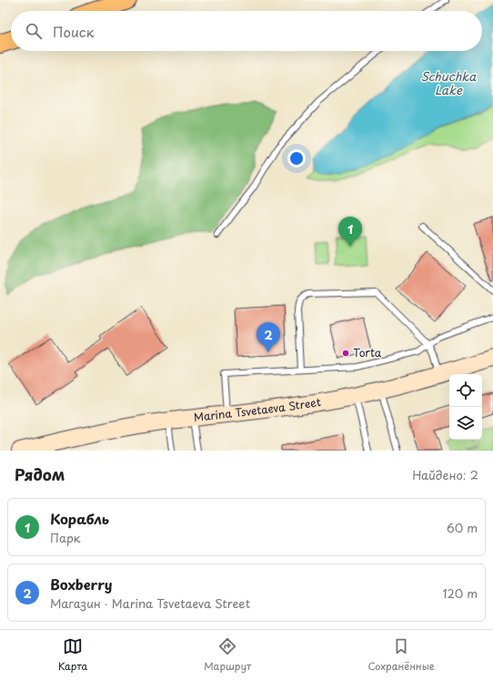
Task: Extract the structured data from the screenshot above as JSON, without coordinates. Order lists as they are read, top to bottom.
{
  "streets": {
    "street": ["Marina Tsvetaeva Street"]
  },
  "water": ["Schuchka Lake"],
  "places": ["Torta"],
  "page": {
    "search": "Поиск",
    "pins": ["1", "2"],
    "heading": ["Рядом", "Найдено: 2"],
    "list": [
      {
        "mark": "1",
        "name": "Корабль",
        "note": "Парк",
        "value": "60 m"
      },
      {
        "mark": "2",
        "name": "Boxberry",
        "note": "Магазин · Marina Tsvetaeva Street",
        "value": "120 m"
      }
    ],
    "nav": ["Карта", "Маршрут", "Сохранённые"]
  }
}
